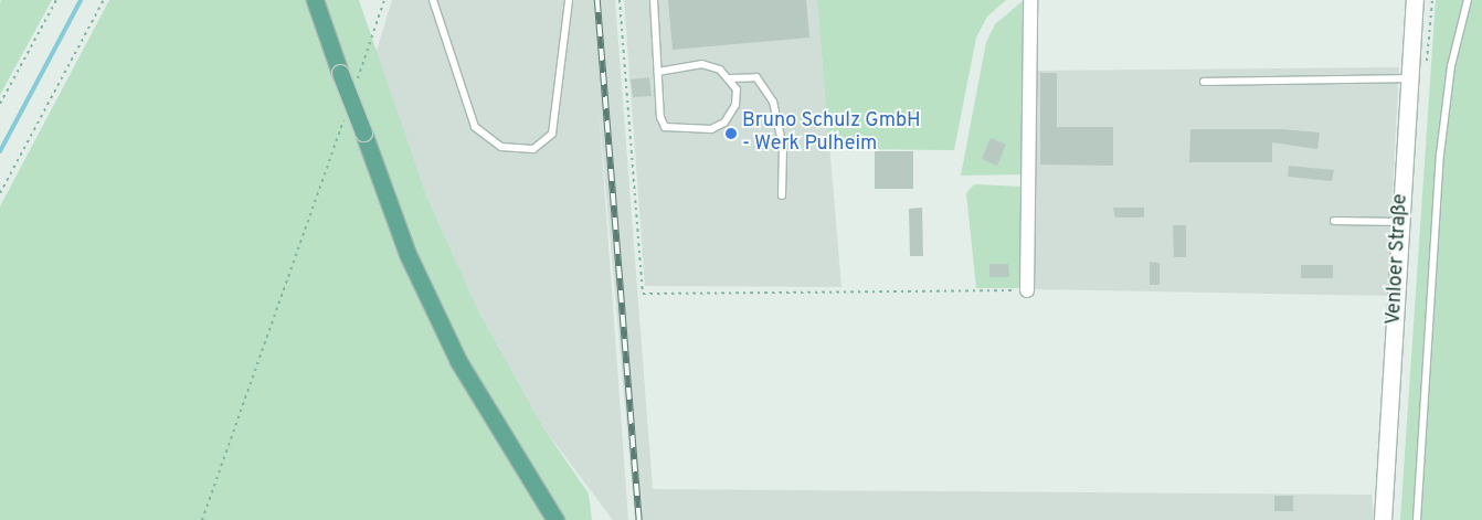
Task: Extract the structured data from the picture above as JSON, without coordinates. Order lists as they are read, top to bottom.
{
  "streets": {
    "main road": ["Venloer Straße"]
  },
  "places": ["Bruno Schulz GmbH - Werk Pulheim"]
}
